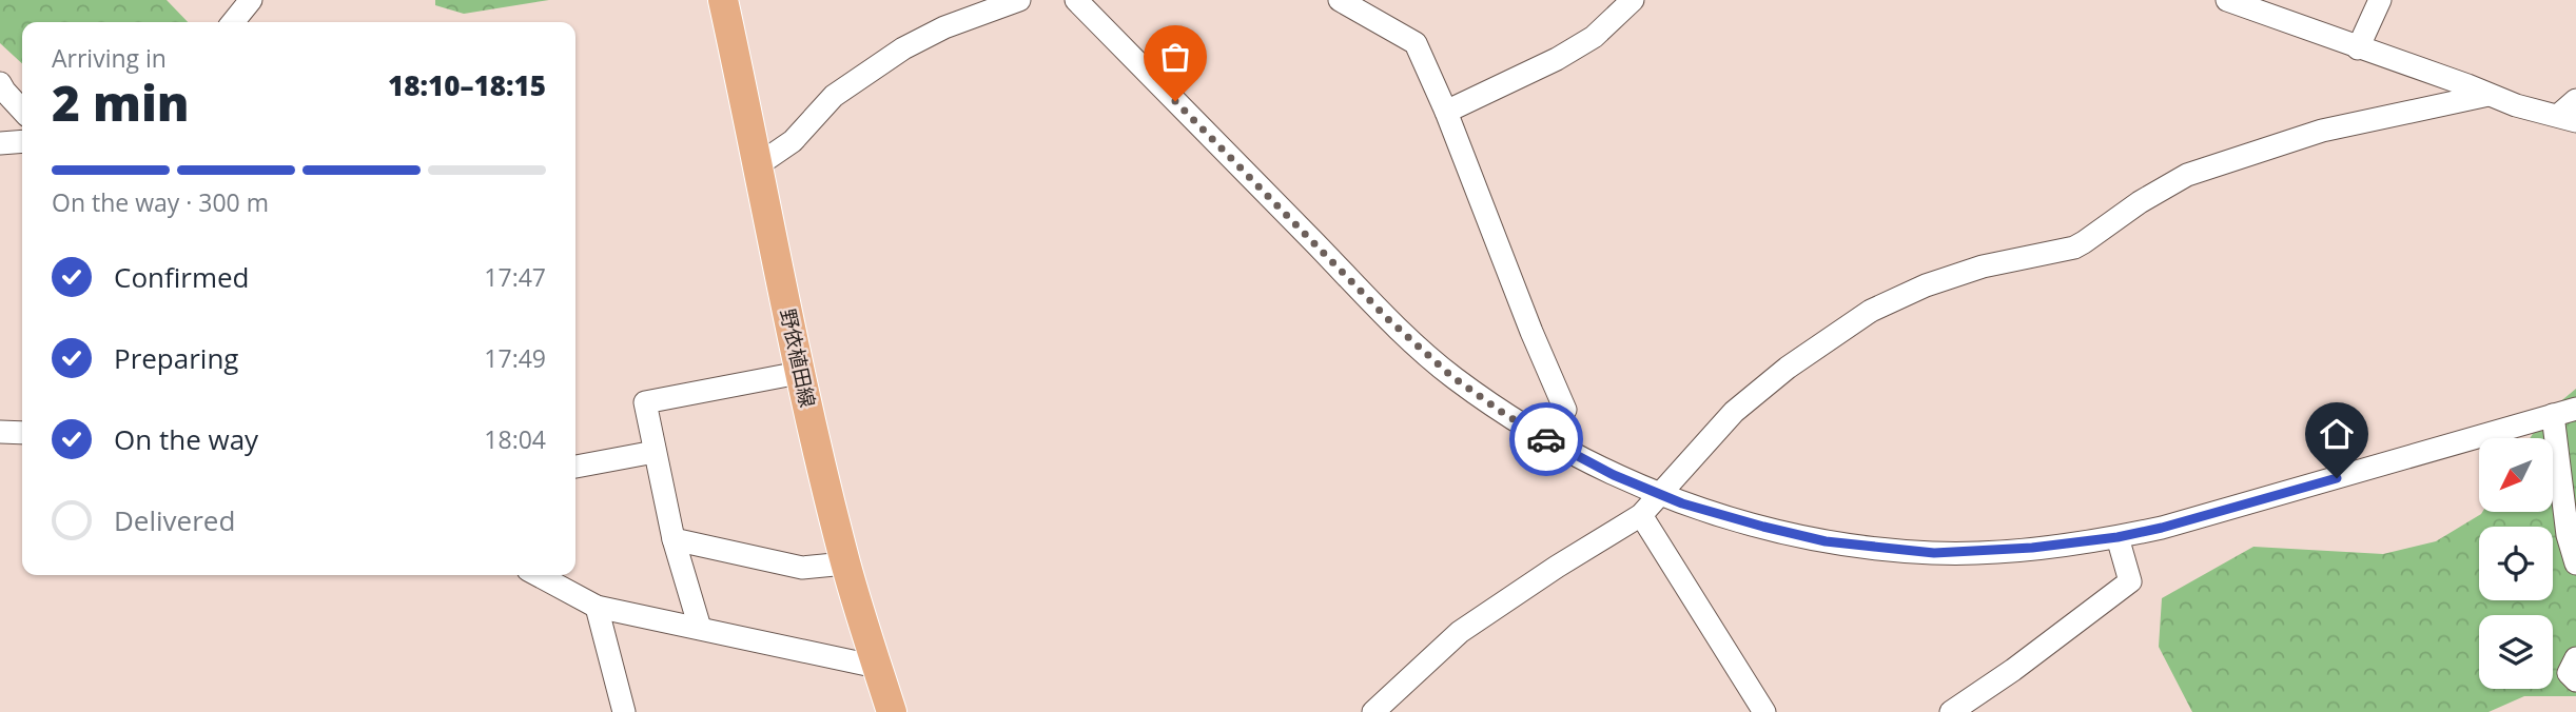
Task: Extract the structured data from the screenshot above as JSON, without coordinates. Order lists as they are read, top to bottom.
{
  "streets": {
    "main road": ["野依植田線"]
  },
  "north": "bottom left",
  "page": {
    "heading": ["2 min", "Arriving in", "18:10–18:15"],
    "bar": "On the way · 300 m",
    "list": [
      ["Confirmed", "17:47"],
      ["Preparing", "17:49"],
      ["On the way", "18:04"],
      "Delivered"
    ]
  }
}
